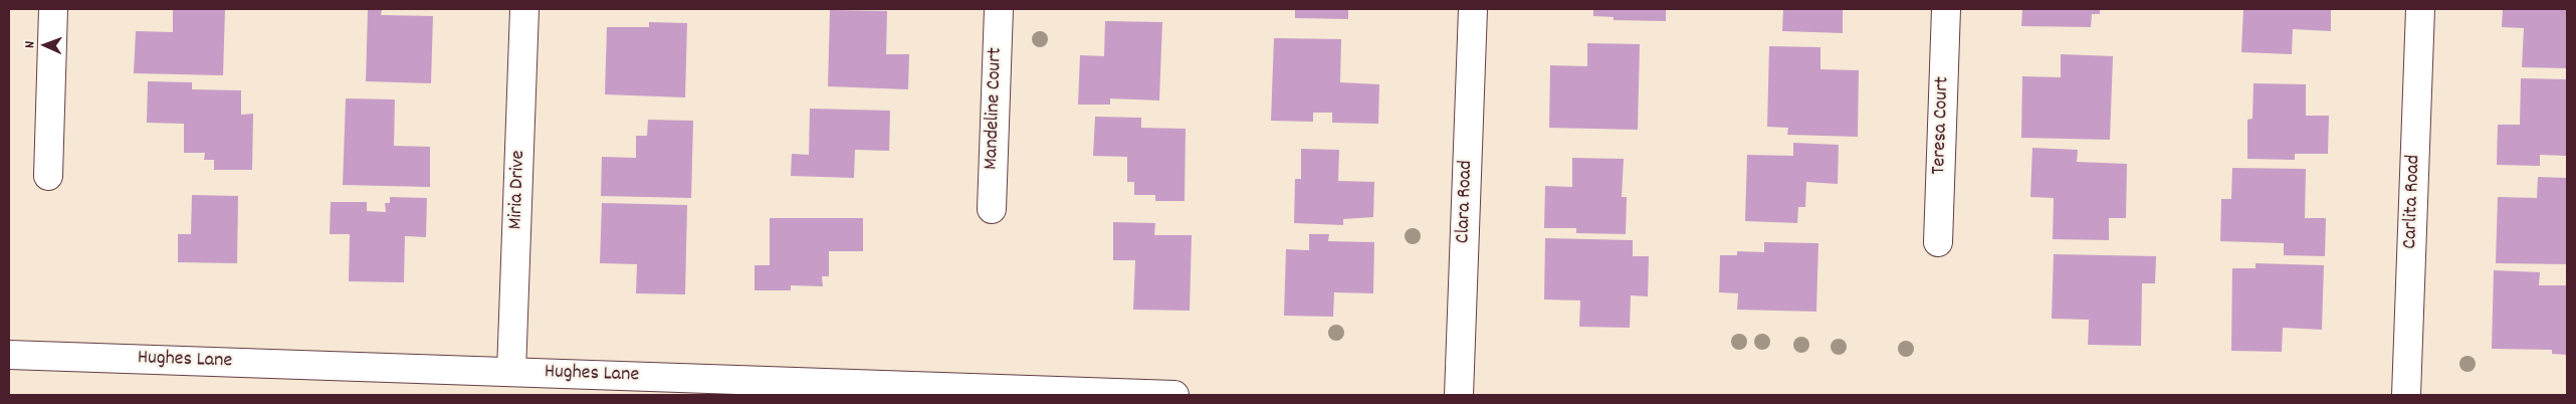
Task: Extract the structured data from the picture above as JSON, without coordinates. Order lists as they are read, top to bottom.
{
  "streets": {
    "street": [
      "Mandeline Court",
      "Teresa Court",
      "Miria Drive",
      "Clara Road",
      "Carlita Road",
      "Hughes Lane"
    ]
  },
  "crossings": [
    ["Miria Drive", "Hughes Lane"]
  ],
  "north": "left"
}
